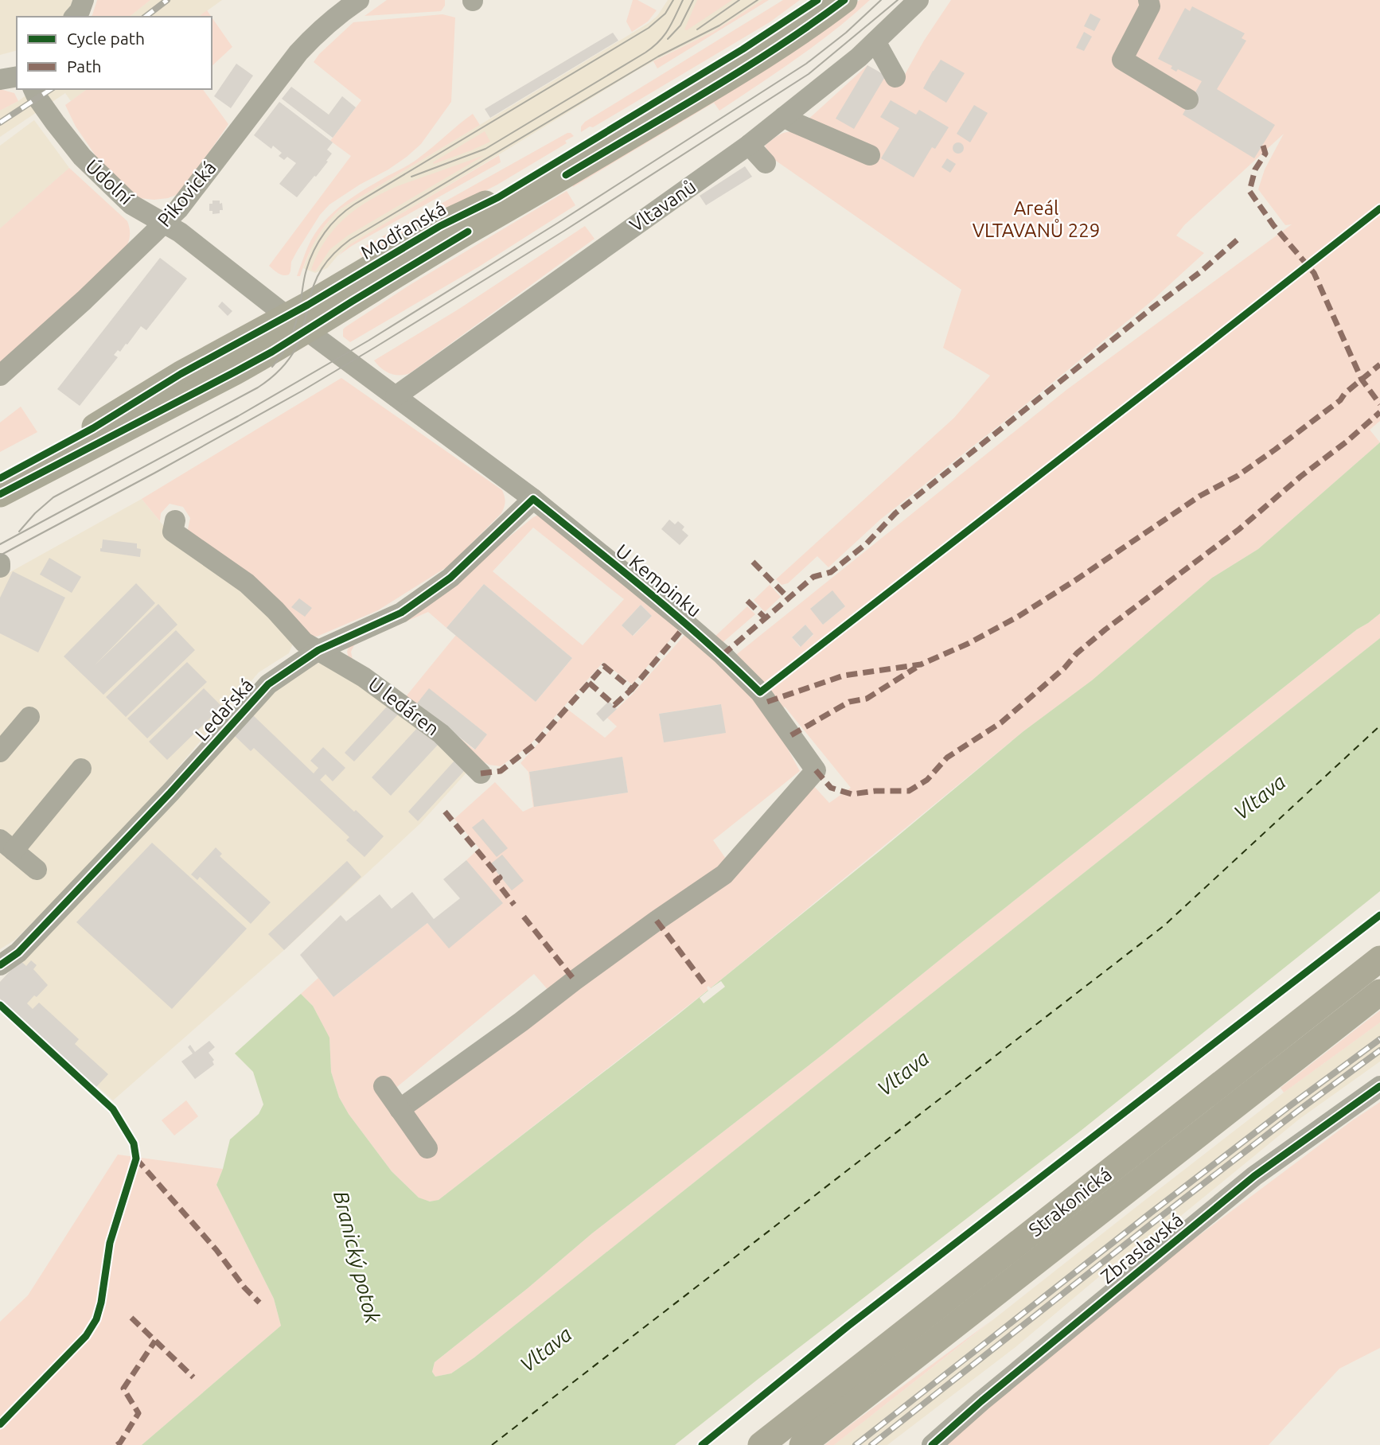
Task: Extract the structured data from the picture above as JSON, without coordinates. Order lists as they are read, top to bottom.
{
  "streets": {
    "main road": ["Modřanská", "Strakonická"],
    "street": [
      "Údolní",
      "Pikovická",
      "Vltavanů",
      "U Kempinku",
      "U ledáren",
      "Ledařská",
      "Zbraslavská"
    ]
  },
  "crossings": [
    ["Údolní", "Pikovická"],
    ["Údolní", "Modřanská"],
    ["Údolní", "U Kempinku"],
    ["Vltavanů", "U Kempinku"],
    ["Modřanská", "U Kempinku"],
    ["U Kempinku", "Ledařská"],
    ["U ledáren", "Ledařská"]
  ],
  "water": ["Vltava", "Branický potok"],
  "parks": ["Areál VLTAVANŮ 229"],
  "legend": ["Cycle path", "Path"]
}
